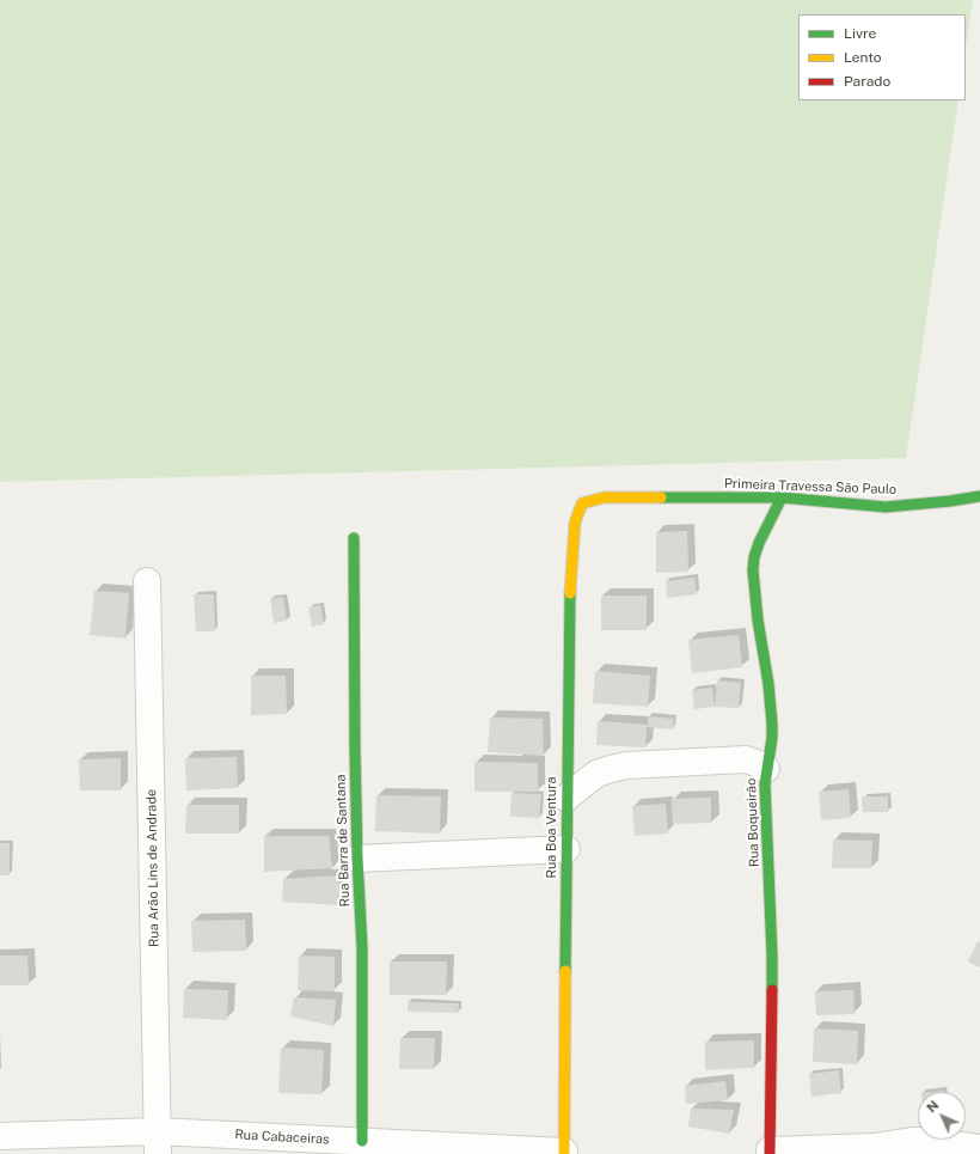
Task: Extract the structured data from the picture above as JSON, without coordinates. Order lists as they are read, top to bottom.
{
  "streets": {
    "street": [
      "Primeira Travessa São Paulo",
      "Rua Boqueirão",
      "Rua Boa Ventura",
      "Rua Barra de Santana",
      "Rua Arão Lins de Andrade",
      "Rua Cabaceiras"
    ]
  },
  "crossings": [
    ["Primeira Travessa São Paulo", "Rua Boqueirão"],
    ["Primeira Travessa São Paulo", "Rua Boa Ventura"],
    ["Rua Boa Ventura", "Rua Cabaceiras"],
    ["Rua Barra de Santana", "Rua Cabaceiras"],
    ["Rua Arão Lins de Andrade", "Rua Cabaceiras"]
  ],
  "legend": ["Livre", "Lento", "Parado"],
  "north": "top left"
}
